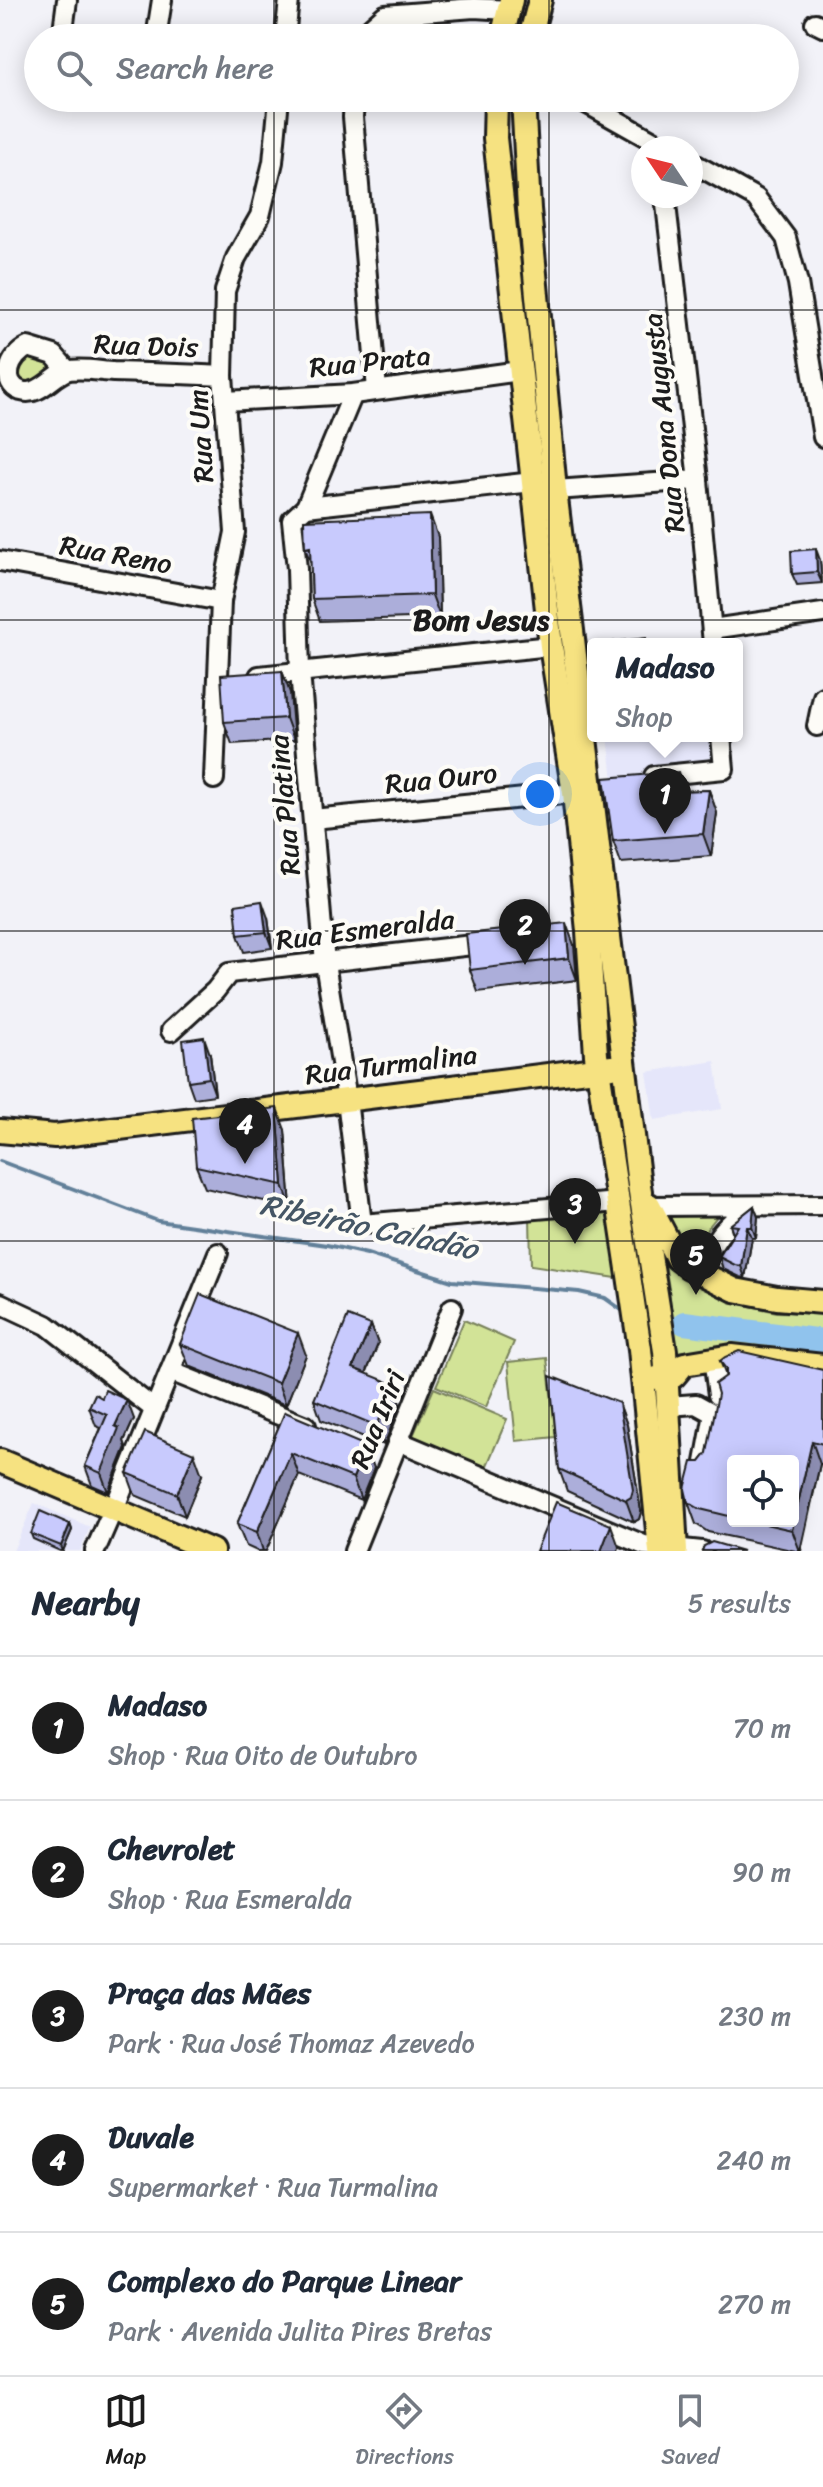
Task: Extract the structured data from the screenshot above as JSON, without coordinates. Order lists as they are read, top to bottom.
{
  "streets": {
    "main road": ["Rua Turmalina"],
    "street": [
      "Rua Dois",
      "Rua Prata",
      "Rua Dona Augusta",
      "Rua Um",
      "Rua Reno",
      "Rua Ouro",
      "Rua Platina",
      "Rua Esmeralda",
      "Rua Iriri"
    ]
  },
  "crossings": [
    ["Rua Dois", "Rua Um"],
    ["Rua Prata", "Rua Um"],
    ["Rua Prata", "Rua Platina"],
    ["Rua Um", "Rua Reno"],
    ["Rua Ouro", "Rua Platina"],
    ["Rua Platina", "Rua Esmeralda"],
    ["Rua Platina", "Rua Turmalina"]
  ],
  "districts": ["Bom Jesus"],
  "water": ["Ribeirão Caladão"],
  "north": "top left",
  "page": {
    "search": "Search here",
    "popup": ["Madaso", "Shop"],
    "pins": [
      "1",
      "2",
      "4",
      "3",
      "5"
    ],
    "heading": ["Nearby", "5 results"],
    "list": [
      {
        "mark": "1",
        "name": "Madaso",
        "note": "Shop · Rua Oito de Outubro",
        "value": "70 m"
      },
      {
        "mark": "2",
        "name": "Chevrolet",
        "note": "Shop · Rua Esmeralda",
        "value": "90 m"
      },
      {
        "mark": "3",
        "name": "Praça das Mães",
        "note": "Park · Rua José Thomaz Azevedo",
        "value": "230 m"
      },
      {
        "mark": "4",
        "name": "Duvale",
        "note": "Supermarket · Rua Turmalina",
        "value": "240 m"
      },
      {
        "mark": "5",
        "name": "Complexo do Parque Linear",
        "note": "Park · Avenida Julita Pires Bretas",
        "value": "270 m"
      }
    ],
    "nav": ["Map", "Directions", "Saved"]
  }
}
